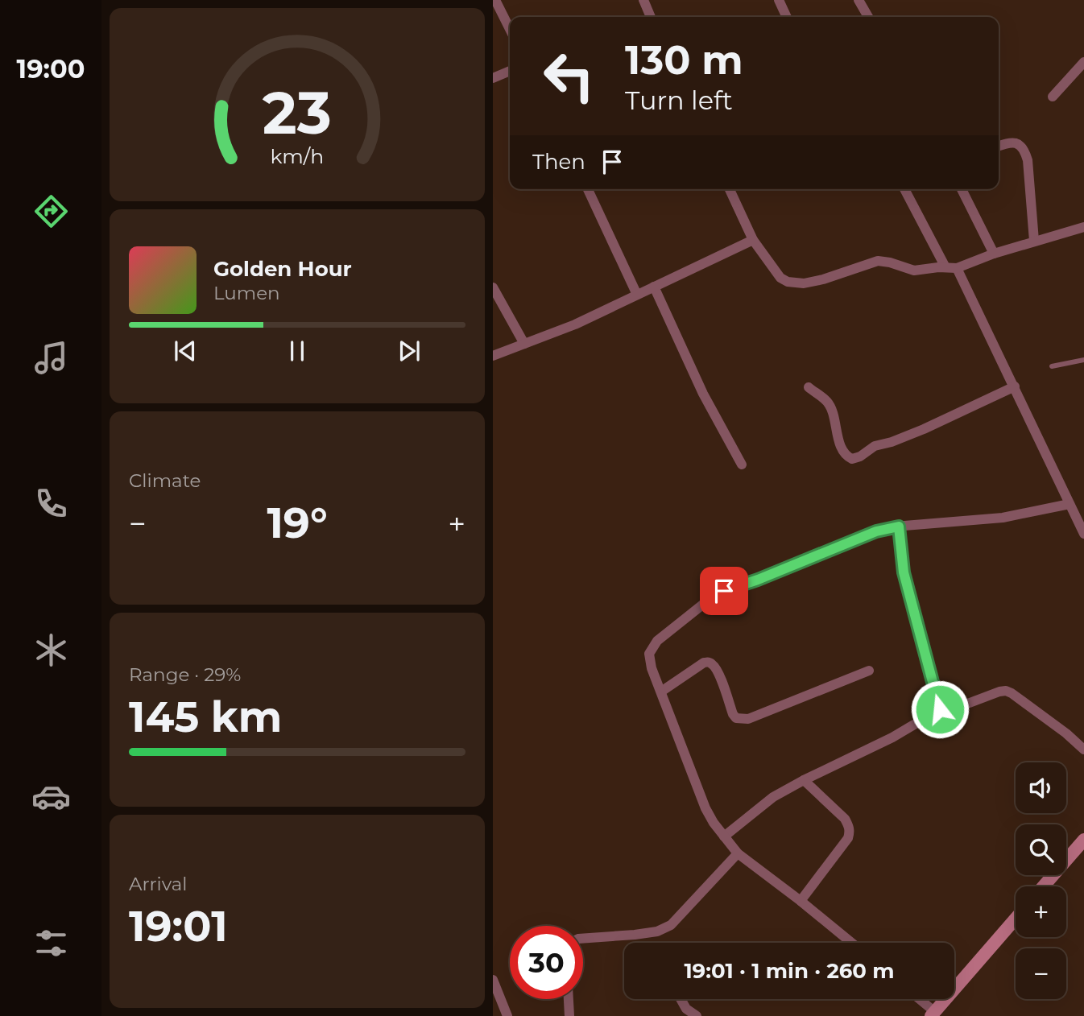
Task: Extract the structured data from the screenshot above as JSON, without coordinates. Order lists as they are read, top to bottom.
{
  "page": {
    "tabs": "19:00",
    "turn": ["130 m", "Turn left"],
    "then": "Then",
    "song": ["Golden Hour", "Lumen"],
    "tile": [
      "Climate",
      ["Range · 29%", "145 km"],
      ["Arrival", "19:01"]
    ],
    "heat": ["−", "19°", "+"],
    "map_buttons": ["+", "−"],
    "limit": "30",
    "trip": "19:01 · 1 min · 260 m",
    "gauge": ["23", "km/h"]
  }
}
